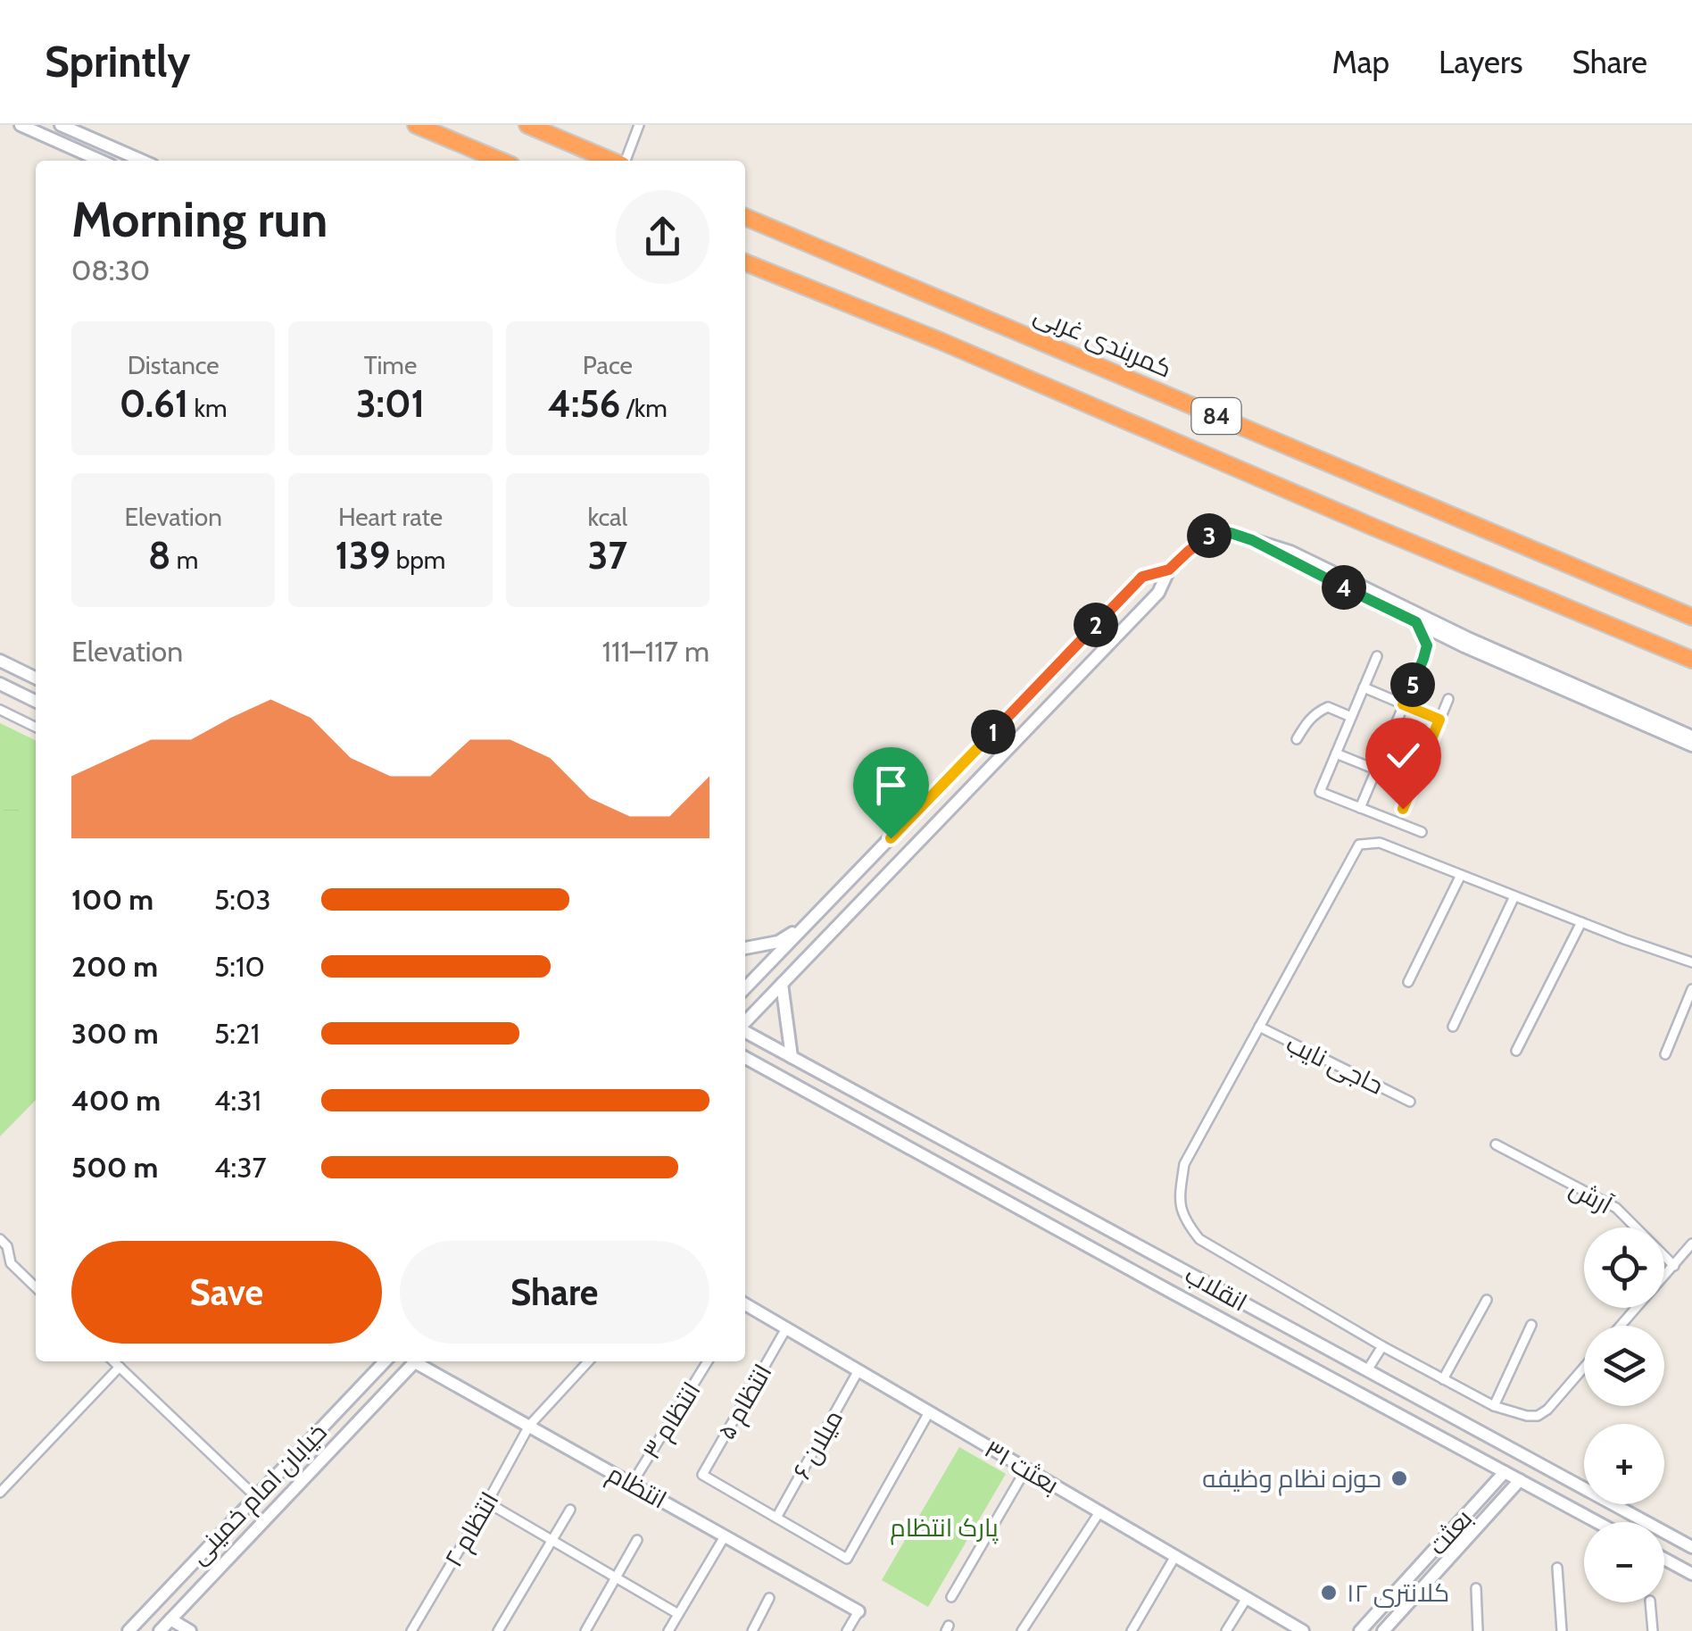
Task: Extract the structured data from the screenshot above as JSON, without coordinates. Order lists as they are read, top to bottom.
{
  "streets": {
    "highway": ["کمربندی غربی", "84"],
    "main road": [
      "انقلاب",
      "بعثت ۳۱",
      "انتظام",
      "خیابان امام خمینی",
      "بعثت"
    ],
    "street": [
      "حاجی نایب",
      "آرش",
      "انتظام ۵",
      "انتظام ۳",
      "میلان ۶",
      "انتظام ۲"
    ]
  },
  "crossings": [
    ["انقلاب", "بعثت"],
    ["انتظام ۵", "میلان ۶"],
    ["انتظام ۵", "بعثت ۳۱"],
    ["انتظام ۳", "انتظام"],
    ["میلان ۶", "بعثت ۳۱"],
    ["انتظام", "انتظام ۲"]
  ],
  "parks": ["پارک انتظام"],
  "places": ["حوزه نظام وظیفه", "کلانتری ۱۲"],
  "page": {
    "header": "Sprintly",
    "nav": ["Map", "Layers", "Share"],
    "heading": ["Morning run", "08:30"],
    "stats": [
      ["Distance", "0.61 km"],
      ["Time", "3:01"],
      ["Pace", "4:56 /km"],
      ["Elevation", "8 m"],
      ["Heart rate", "139 bpm"],
      ["kcal", "37"]
    ],
    "pins": [
      "3",
      "4",
      "2",
      "5",
      "1"
    ],
    "chart": ["Elevation", "111–117 m"],
    "list": [
      {
        "name": "100 m",
        "note": "5:03"
      },
      {
        "name": "200 m",
        "note": "5:10"
      },
      {
        "name": "300 m",
        "note": "5:21"
      },
      {
        "name": "400 m",
        "note": "4:31"
      },
      {
        "name": "500 m",
        "note": "4:37"
      }
    ],
    "buttons": ["Save", "Share"],
    "map_buttons": ["+", "−"]
  }
}
